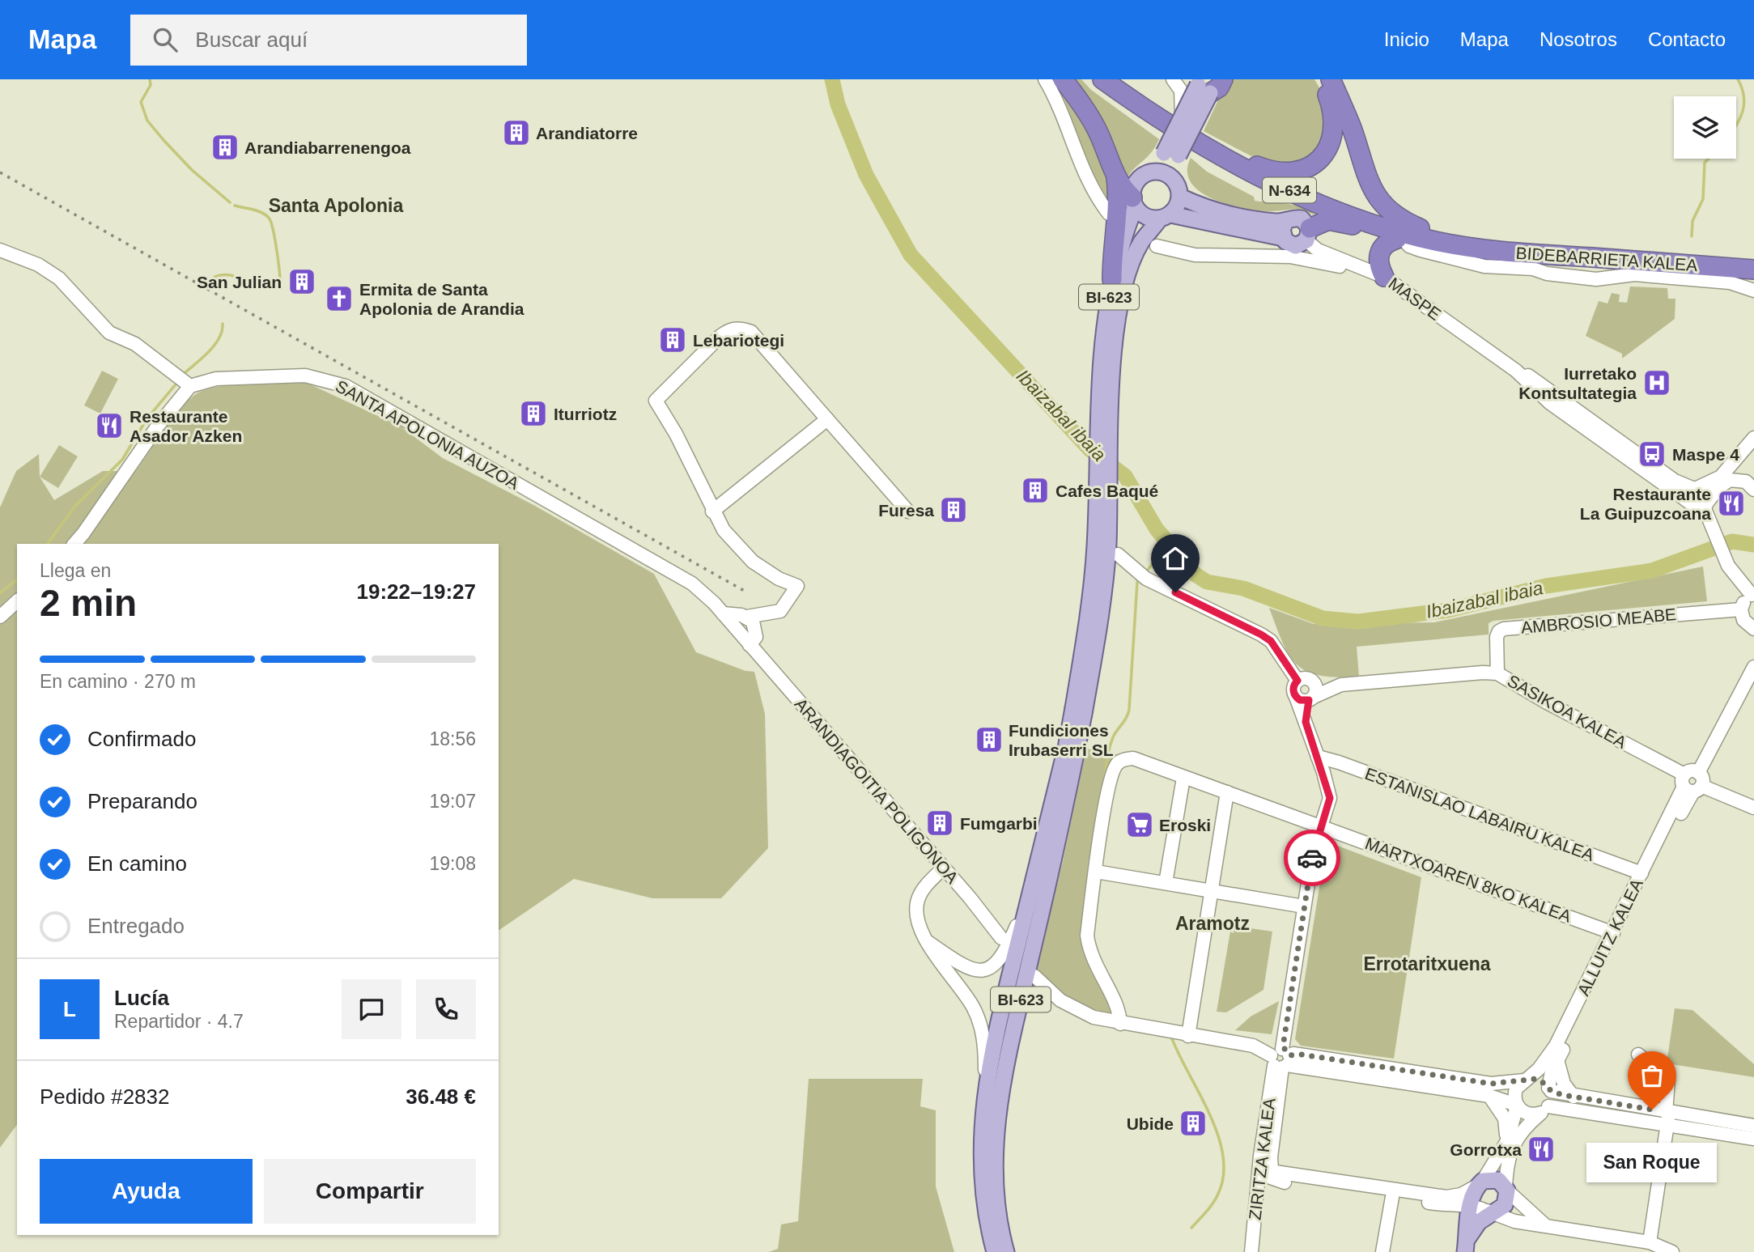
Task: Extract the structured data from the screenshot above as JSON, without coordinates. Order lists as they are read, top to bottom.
{
  "streets": {
    "highway": ["N-634", "BIDEBARRIETA KALEA"],
    "main road": ["BI-623"],
    "street": [
      "MASPE",
      "SANTA APOLONIA AUZOA",
      "AMBROSIO MEABE",
      "SASIKOA KALEA",
      "ARANDIAGOITIA POLIGONOA",
      "ESTANISLAO LABAIRU KALEA",
      "MARTXOAREN 8KO KALEA",
      "ALLUITZ KALEA",
      "ZIRITZA KALEA"
    ]
  },
  "crossings": [
    ["N-634", "BIDEBARRIETA KALEA"],
    ["SANTA APOLONIA AUZOA", "ARANDIAGOITIA POLIGONOA"],
    ["AMBROSIO MEABE", "SASIKOA KALEA"],
    ["SASIKOA KALEA", "ALLUITZ KALEA"],
    ["SASIKOA KALEA", "ZIRITZA KALEA"],
    ["ESTANISLAO LABAIRU KALEA", "ALLUITZ KALEA"],
    ["ESTANISLAO LABAIRU KALEA", "ZIRITZA KALEA"],
    ["MARTXOAREN 8KO KALEA", "ALLUITZ KALEA"],
    ["MARTXOAREN 8KO KALEA", "ZIRITZA KALEA"]
  ],
  "districts": ["Santa Apolonia", "Aramotz", "Errotaritxuena"],
  "water": ["Ibaizabal ibaia"],
  "places": {
    "building": [
      "Arandiatorre",
      "Arandiabarrenengoa",
      "San Julian",
      "Lebariotegi",
      "Iturriotz",
      "Cafes Baqué",
      "Furesa",
      "Fundiciones Irubaserri SL",
      "Fumgarbi",
      "Ubide"
    ],
    "church": ["Ermita de Santa Apolonia de Arandia"],
    "hospital": ["Iurretako Kontsultategia"],
    "restaurant": ["Restaurante Asador Azken", "Restaurante La Guipuzcoana", "Gorrotxa"],
    "bus stop": ["Maspe 4"],
    "supermarket": ["Eroski"],
    "other": ["San Roque"]
  },
  "page": {
    "header": "Mapa",
    "search": "Buscar aquí",
    "nav": [
      "Inicio",
      "Mapa",
      "Nosotros",
      "Contacto"
    ],
    "heading": ["2 min", "Llega en", "19:22–19:27"],
    "panel": [
      "Lucía",
      "Repartidor · 4.7",
      "Pedido #2832",
      "36.48 €"
    ],
    "bar": "En camino · 270 m",
    "list": [
      ["Confirmado", "18:56"],
      ["Preparando", "19:07"],
      ["En camino", "19:08"],
      "Entregado"
    ],
    "round": "L",
    "bubble": "San Roque",
    "buttons": ["Ayuda", "Compartir"]
  }
}
